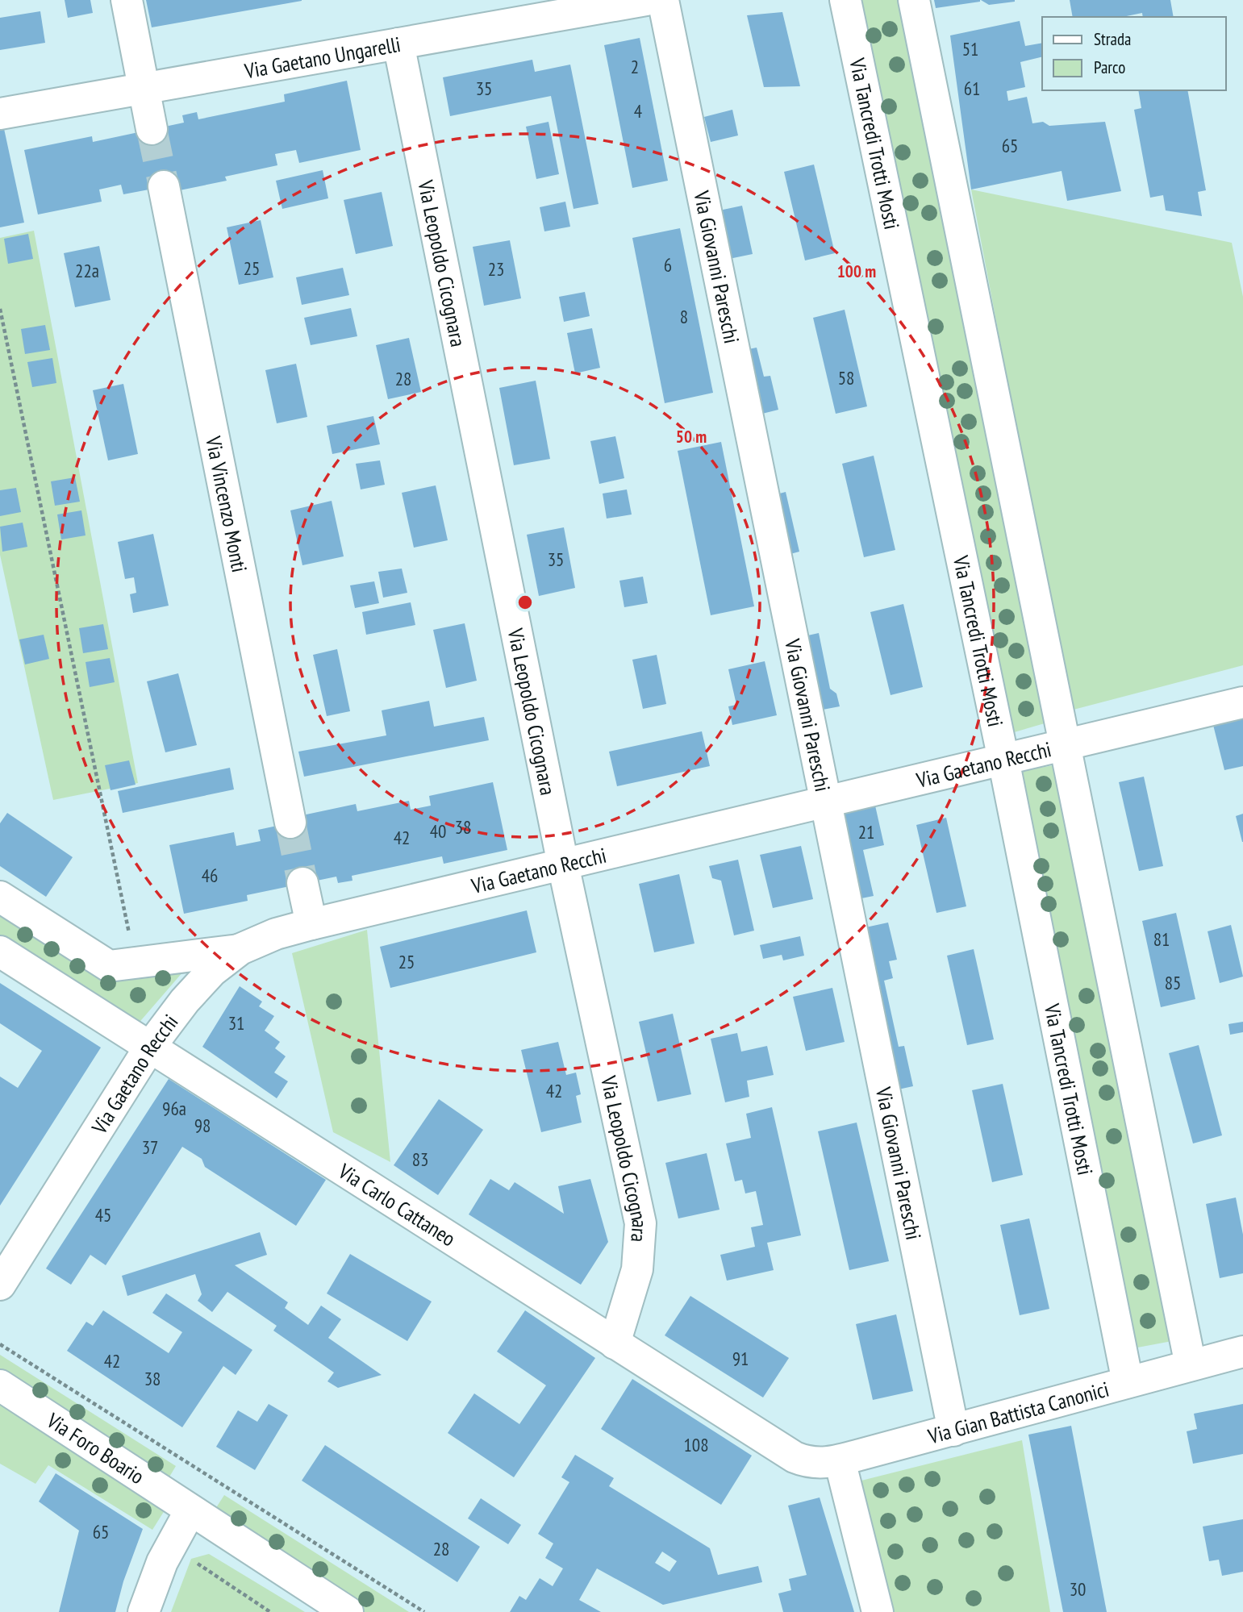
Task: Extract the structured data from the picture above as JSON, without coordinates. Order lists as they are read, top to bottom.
{
  "streets": {
    "street": [
      "Via Gaetano Ungarelli",
      "Via Tancredi Trotti Mosti",
      "Via Leopoldo Cicognara",
      "Via Giovanni Pareschi",
      "Via Vincenzo Monti",
      "Via Gaetano Recchi",
      "Via Carlo Cattaneo",
      "Via Gian Battista Canonici",
      "Via Foro Boario"
    ]
  },
  "crossings": [
    ["Via Gaetano Ungarelli", "Via Leopoldo Cicognara"],
    ["Via Tancredi Trotti Mosti", "Via Gaetano Recchi"],
    ["Via Tancredi Trotti Mosti", "Via Gian Battista Canonici"],
    ["Via Leopoldo Cicognara", "Via Gaetano Recchi"],
    ["Via Leopoldo Cicognara", "Via Carlo Cattaneo"],
    ["Via Giovanni Pareschi", "Via Gaetano Recchi"],
    ["Via Giovanni Pareschi", "Via Gian Battista Canonici"],
    ["Via Gaetano Recchi", "Via Carlo Cattaneo"],
    ["Via Carlo Cattaneo", "Via Gian Battista Canonici"]
  ],
  "house_numbers": [
    "51",
    "2",
    "35",
    "61",
    "4",
    "65",
    "6",
    "25",
    "23",
    "22a",
    "8",
    "58",
    "28",
    "35",
    "38",
    "40",
    "21",
    "42",
    "46",
    "81",
    "25",
    "85",
    "31",
    "42",
    "96a",
    "98",
    "37",
    "83",
    "45",
    "91",
    "42",
    "38",
    "108",
    "65",
    "28",
    "30"
  ],
  "legend": ["Strada", "Parco"],
  "rings": ["100 m", "50 m"]
}
